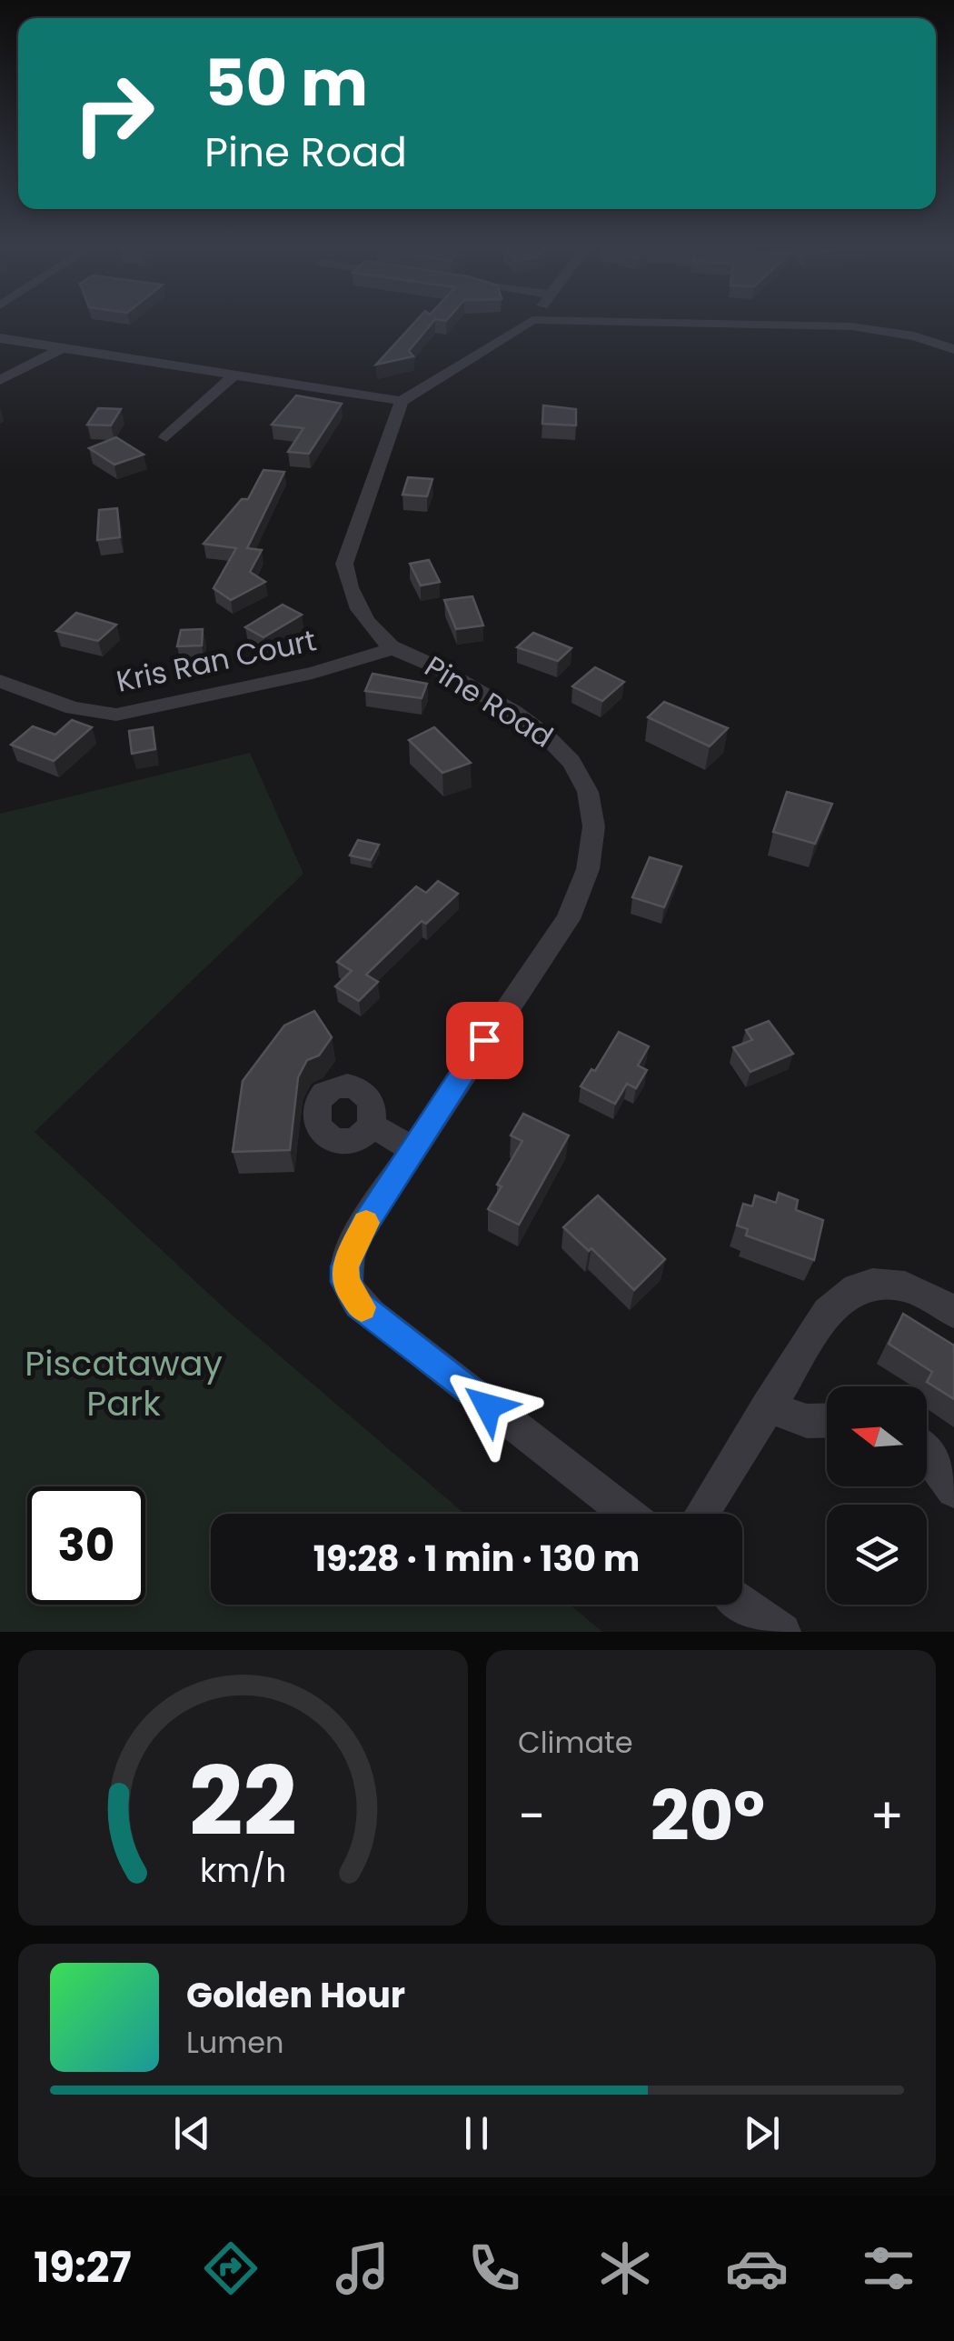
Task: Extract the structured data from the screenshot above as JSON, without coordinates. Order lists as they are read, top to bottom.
{
  "streets": {
    "street": ["Kris Ran Court", "Pine Road"]
  },
  "crossings": [
    ["Kris Ran Court", "Pine Road"]
  ],
  "parks": ["Piscataway Park"],
  "north": "left",
  "page": {
    "turn": ["50 m", "Pine Road"],
    "limit": "30",
    "trip": "19:28 · 1 min · 130 m",
    "tile": "Climate",
    "heat": ["−", "20°", "+"],
    "song": ["Golden Hour", "Lumen"],
    "tabs": "19:27",
    "gauge": ["22", "km/h"]
  }
}
